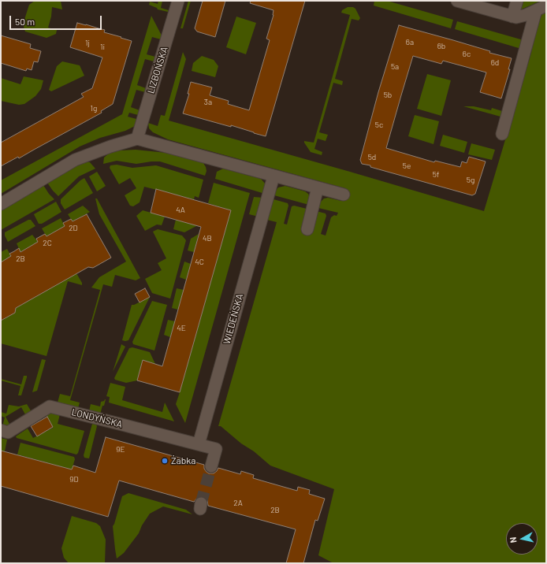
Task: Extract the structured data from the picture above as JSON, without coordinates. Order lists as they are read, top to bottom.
{
  "streets": {
    "street": ["LIZBOŃSKA", "WIEDEŃSKA", "LONDYŃSKA"]
  },
  "crossings": [
    ["WIEDEŃSKA", "LONDYŃSKA"]
  ],
  "places": ["Żabka"],
  "house_numbers": [
    "6a",
    "1j",
    "6b",
    "1i",
    "6c",
    "6d",
    "5a",
    "5b",
    "3a",
    "1g",
    "5c",
    "5d",
    "5e",
    "5f",
    "5g",
    "4A",
    "2D",
    "4B",
    "2C",
    "2B",
    "4C",
    "4E",
    "9E",
    "9D",
    "2A",
    "2B"
  ],
  "scale_bar": "50 m",
  "north": "left"
}
